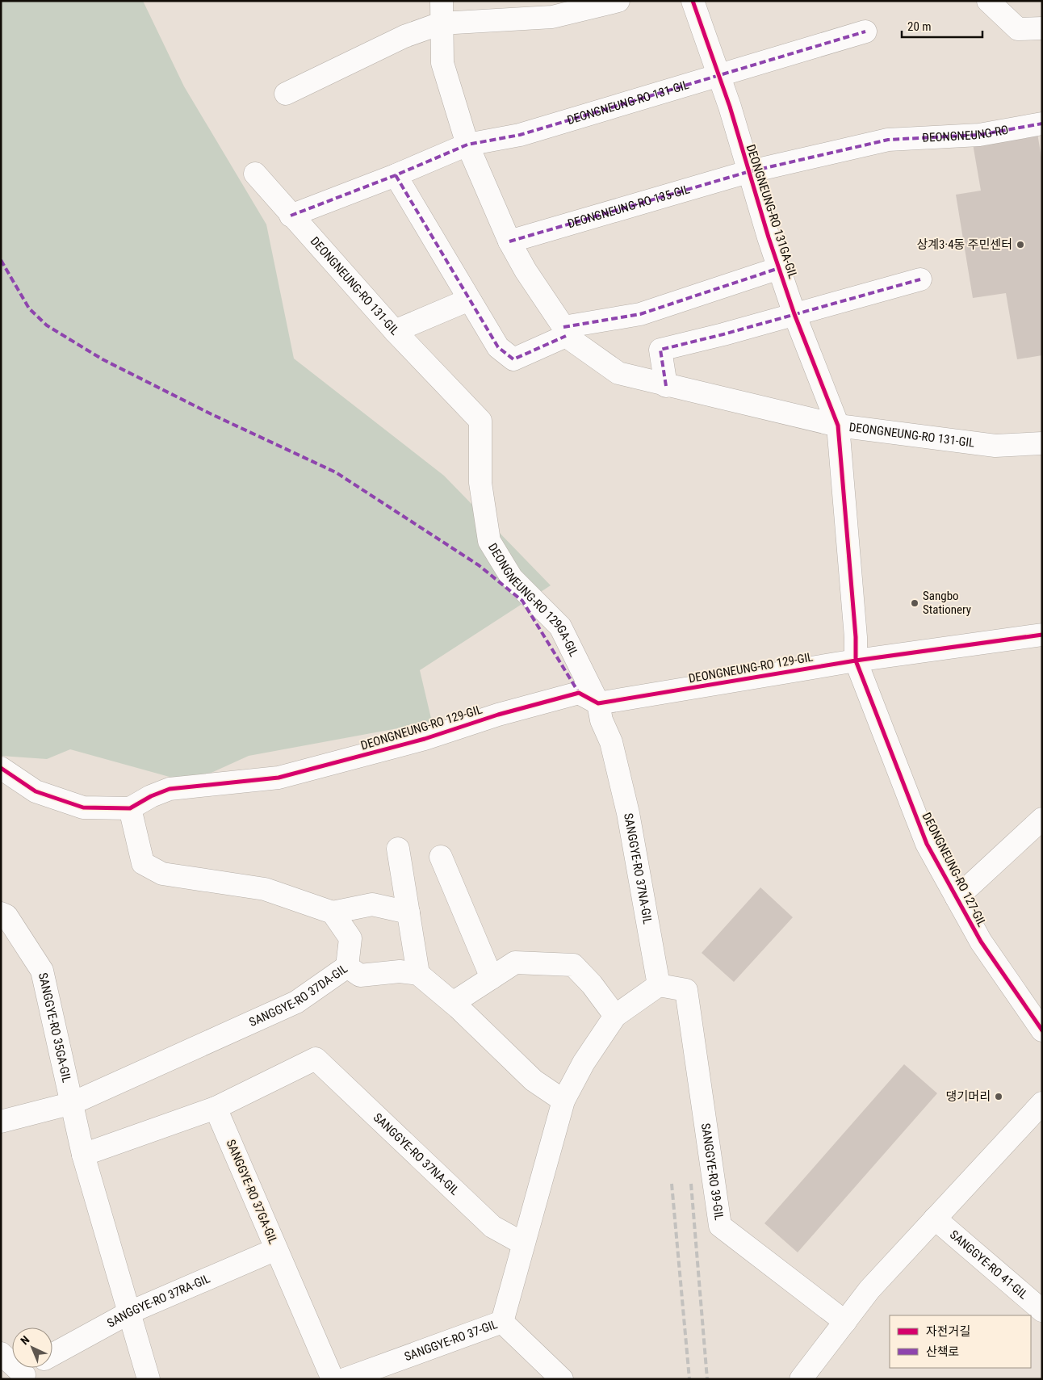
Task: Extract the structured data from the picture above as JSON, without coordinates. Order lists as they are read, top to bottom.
{
  "streets": {
    "street": [
      "DEONGNEUNG-RO 131-GIL",
      "DEONGNEUNG-RO",
      "DEONGNEUNG-RO 135-GIL",
      "DEONGNEUNG-RO 131GA-GIL",
      "DEONGNEUNG-RO 129GA-GIL",
      "DEONGNEUNG-RO 129-GIL",
      "SANGGYE-RO 37NA-GIL",
      "DEONGNEUNG-RO 127-GIL",
      "SANGGYE-RO 37DA-GIL",
      "SANGGYE-RO 35GA-GIL",
      "SANGGYE-RO 39-GIL",
      "SANGGYE-RO 37GA-GIL",
      "SANGGYE-RO 41-GIL",
      "SANGGYE-RO 37RA-GIL",
      "SANGGYE-RO 37-GIL"
    ]
  },
  "crossings": [
    ["DEONGNEUNG-RO 131-GIL", "DEONGNEUNG-RO 135-GIL"],
    ["DEONGNEUNG-RO 131-GIL", "DEONGNEUNG-RO 131GA-GIL"],
    ["DEONGNEUNG-RO 131-GIL", "DEONGNEUNG-RO 129GA-GIL"],
    ["DEONGNEUNG-RO", "DEONGNEUNG-RO 131GA-GIL"],
    ["DEONGNEUNG-RO 135-GIL", "DEONGNEUNG-RO 131GA-GIL"],
    ["DEONGNEUNG-RO 129GA-GIL", "DEONGNEUNG-RO 129-GIL"],
    ["DEONGNEUNG-RO 129GA-GIL", "SANGGYE-RO 37NA-GIL"],
    ["DEONGNEUNG-RO 129-GIL", "SANGGYE-RO 37NA-GIL"],
    ["DEONGNEUNG-RO 129-GIL", "DEONGNEUNG-RO 127-GIL"],
    ["SANGGYE-RO 37NA-GIL", "SANGGYE-RO 39-GIL"],
    ["SANGGYE-RO 37NA-GIL", "SANGGYE-RO 37GA-GIL"],
    ["SANGGYE-RO 37DA-GIL", "SANGGYE-RO 35GA-GIL"],
    ["SANGGYE-RO 35GA-GIL", "SANGGYE-RO 37RA-GIL"],
    ["SANGGYE-RO 37GA-GIL", "SANGGYE-RO 37RA-GIL"]
  ],
  "places": ["상계3·4동 주민센터", "Sangbo Stationery", "댕기머리"],
  "legend": ["자전거길", "산책로"],
  "scale_bar": "20 m",
  "north": "top left"
}
